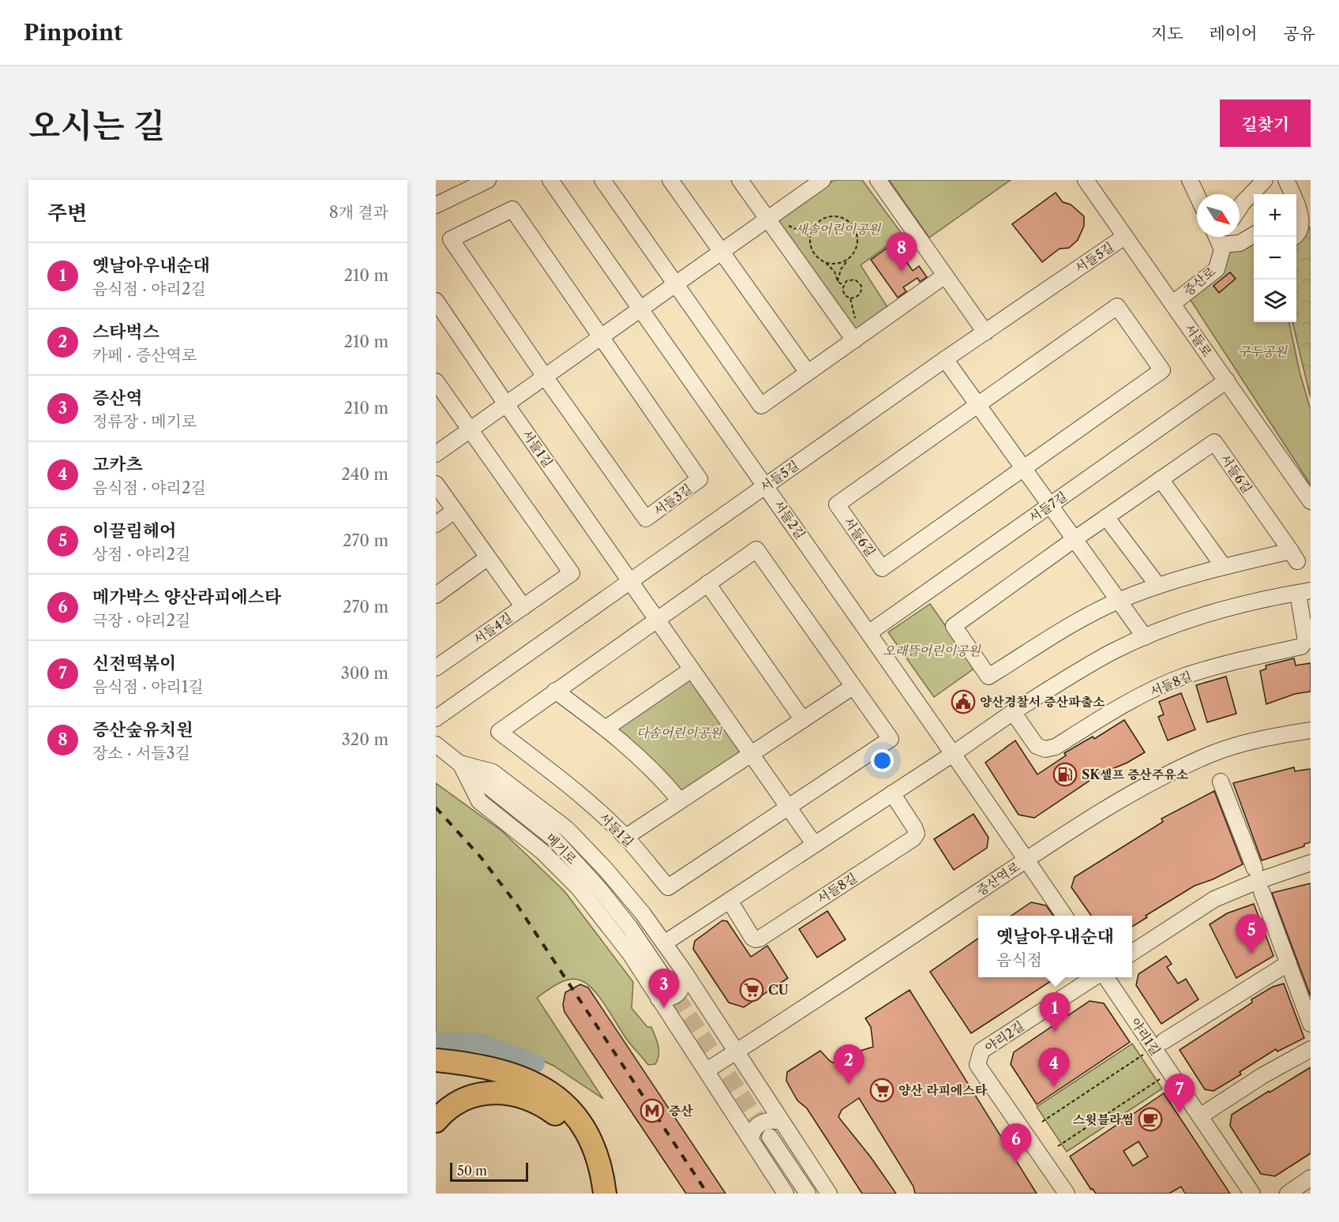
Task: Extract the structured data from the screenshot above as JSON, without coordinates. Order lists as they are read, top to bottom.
{
  "streets": {
    "street": [
      "서들5길",
      "증산로",
      "서들로",
      "서들1길",
      "서들6길",
      "서들3길",
      "서들7길",
      "서들2길",
      "서들4길",
      "서들8길",
      "메기로",
      "증산역로",
      "야리2길",
      "야리1길"
    ]
  },
  "crossings": [
    ["서들5길", "서들로"],
    ["서들5길", "서들1길"],
    ["서들5길", "서들2길"],
    ["증산로", "서들로"],
    ["서들로", "서들7길"],
    ["서들1길", "서들8길"],
    ["서들7길", "서들2길"],
    ["서들2길", "서들8길"],
    ["서들2길", "증산역로"]
  ],
  "parks": [
    "새솔어린이공원",
    "구두공원",
    "오래뜰어린이공원",
    "다솜어린이공원"
  ],
  "places": {
    "public building": ["양산경찰서 증산파출소"],
    "fuel station": ["SK셀프 증산주유소"],
    "supermarket": ["CU", "양산 라피에스타"],
    "metro station": ["증산"],
    "cafe": ["스윗블라썸"]
  },
  "scale_bar": "50 m",
  "north": "bottom right",
  "page": {
    "header": "Pinpoint",
    "nav": ["지도", "레이어", "공유"],
    "title": "오시는 길",
    "buttons": "길찾기",
    "heading": ["주변", "8개 결과"],
    "map_buttons": ["+", "−"],
    "pins": [
      "8",
      "5",
      "3",
      "1",
      "2",
      "4",
      "7",
      "6"
    ],
    "list": [
      {
        "mark": "1",
        "name": "옛날아우내순대",
        "note": "음식점 · 야리2길",
        "value": "210 m"
      },
      {
        "mark": "2",
        "name": "스타벅스",
        "note": "카페 · 증산역로",
        "value": "210 m"
      },
      {
        "mark": "3",
        "name": "증산역",
        "note": "정류장 · 메기로",
        "value": "210 m"
      },
      {
        "mark": "4",
        "name": "고카츠",
        "note": "음식점 · 야리2길",
        "value": "240 m"
      },
      {
        "mark": "5",
        "name": "이끌림헤어",
        "note": "상점 · 야리2길",
        "value": "270 m"
      },
      {
        "mark": "6",
        "name": "메가박스 양산라피에스타",
        "note": "극장 · 야리2길",
        "value": "270 m"
      },
      {
        "mark": "7",
        "name": "신전떡볶이",
        "note": "음식점 · 야리1길",
        "value": "300 m"
      },
      {
        "mark": "8",
        "name": "증산숲유치원",
        "note": "장소 · 서들3길",
        "value": "320 m"
      }
    ],
    "popup": ["옛날아우내순대", "음식점"],
    "scale": "50 m"
  }
}
